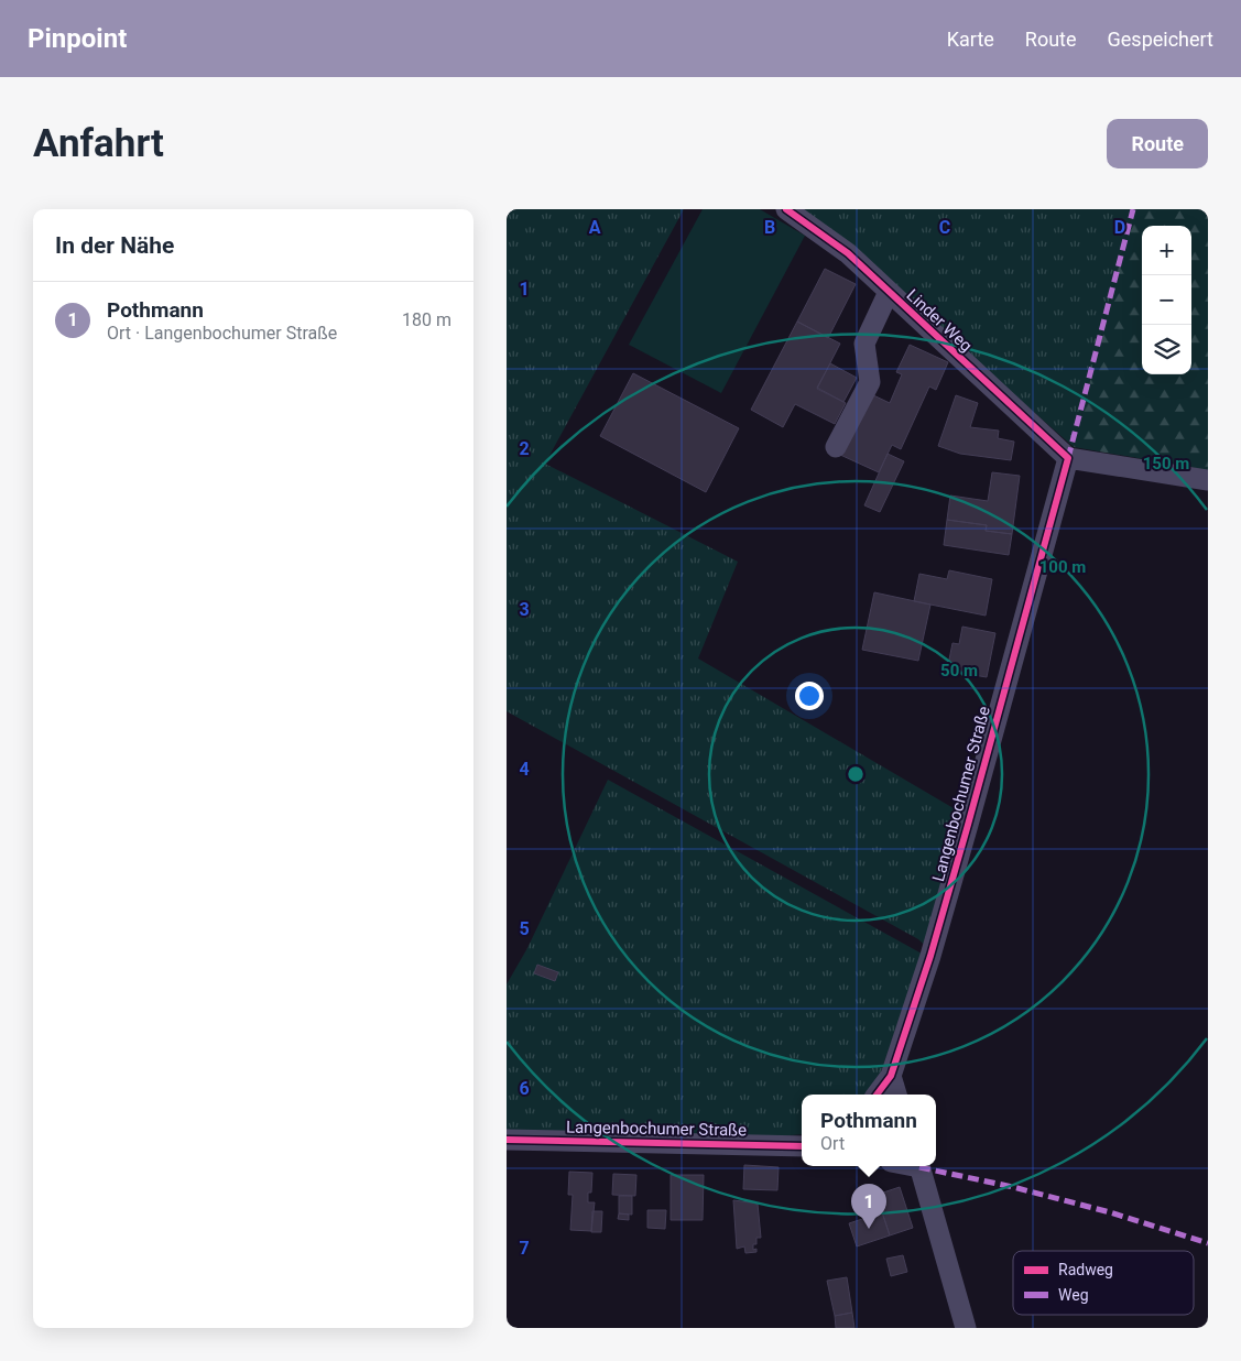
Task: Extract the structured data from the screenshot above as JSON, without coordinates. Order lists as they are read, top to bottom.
{
  "streets": {
    "street": ["Linder Weg", "Langenbochumer Straße"]
  },
  "crossings": [
    ["Linder Weg", "Langenbochumer Straße"]
  ],
  "legend": ["Radweg", "Weg"],
  "page": {
    "header": "Pinpoint",
    "nav": ["Karte", "Route", "Gespeichert"],
    "buttons": "Route",
    "title": "Anfahrt",
    "heading": "In der Nähe",
    "map_buttons": ["+", "−"],
    "list": [
      {
        "mark": "1",
        "name": "Pothmann",
        "note": "Ort · Langenbochumer Straße",
        "value": "180 m"
      }
    ],
    "popup": ["Pothmann", "Ort"],
    "pins": "1"
  },
  "grid": {
    "columns": [
      "A",
      "B",
      "C",
      "D"
    ],
    "rows": [
      "1",
      "2",
      "3",
      "4",
      "5",
      "6",
      "7"
    ]
  },
  "rings": ["150 m", "100 m", "50 m"]
}
